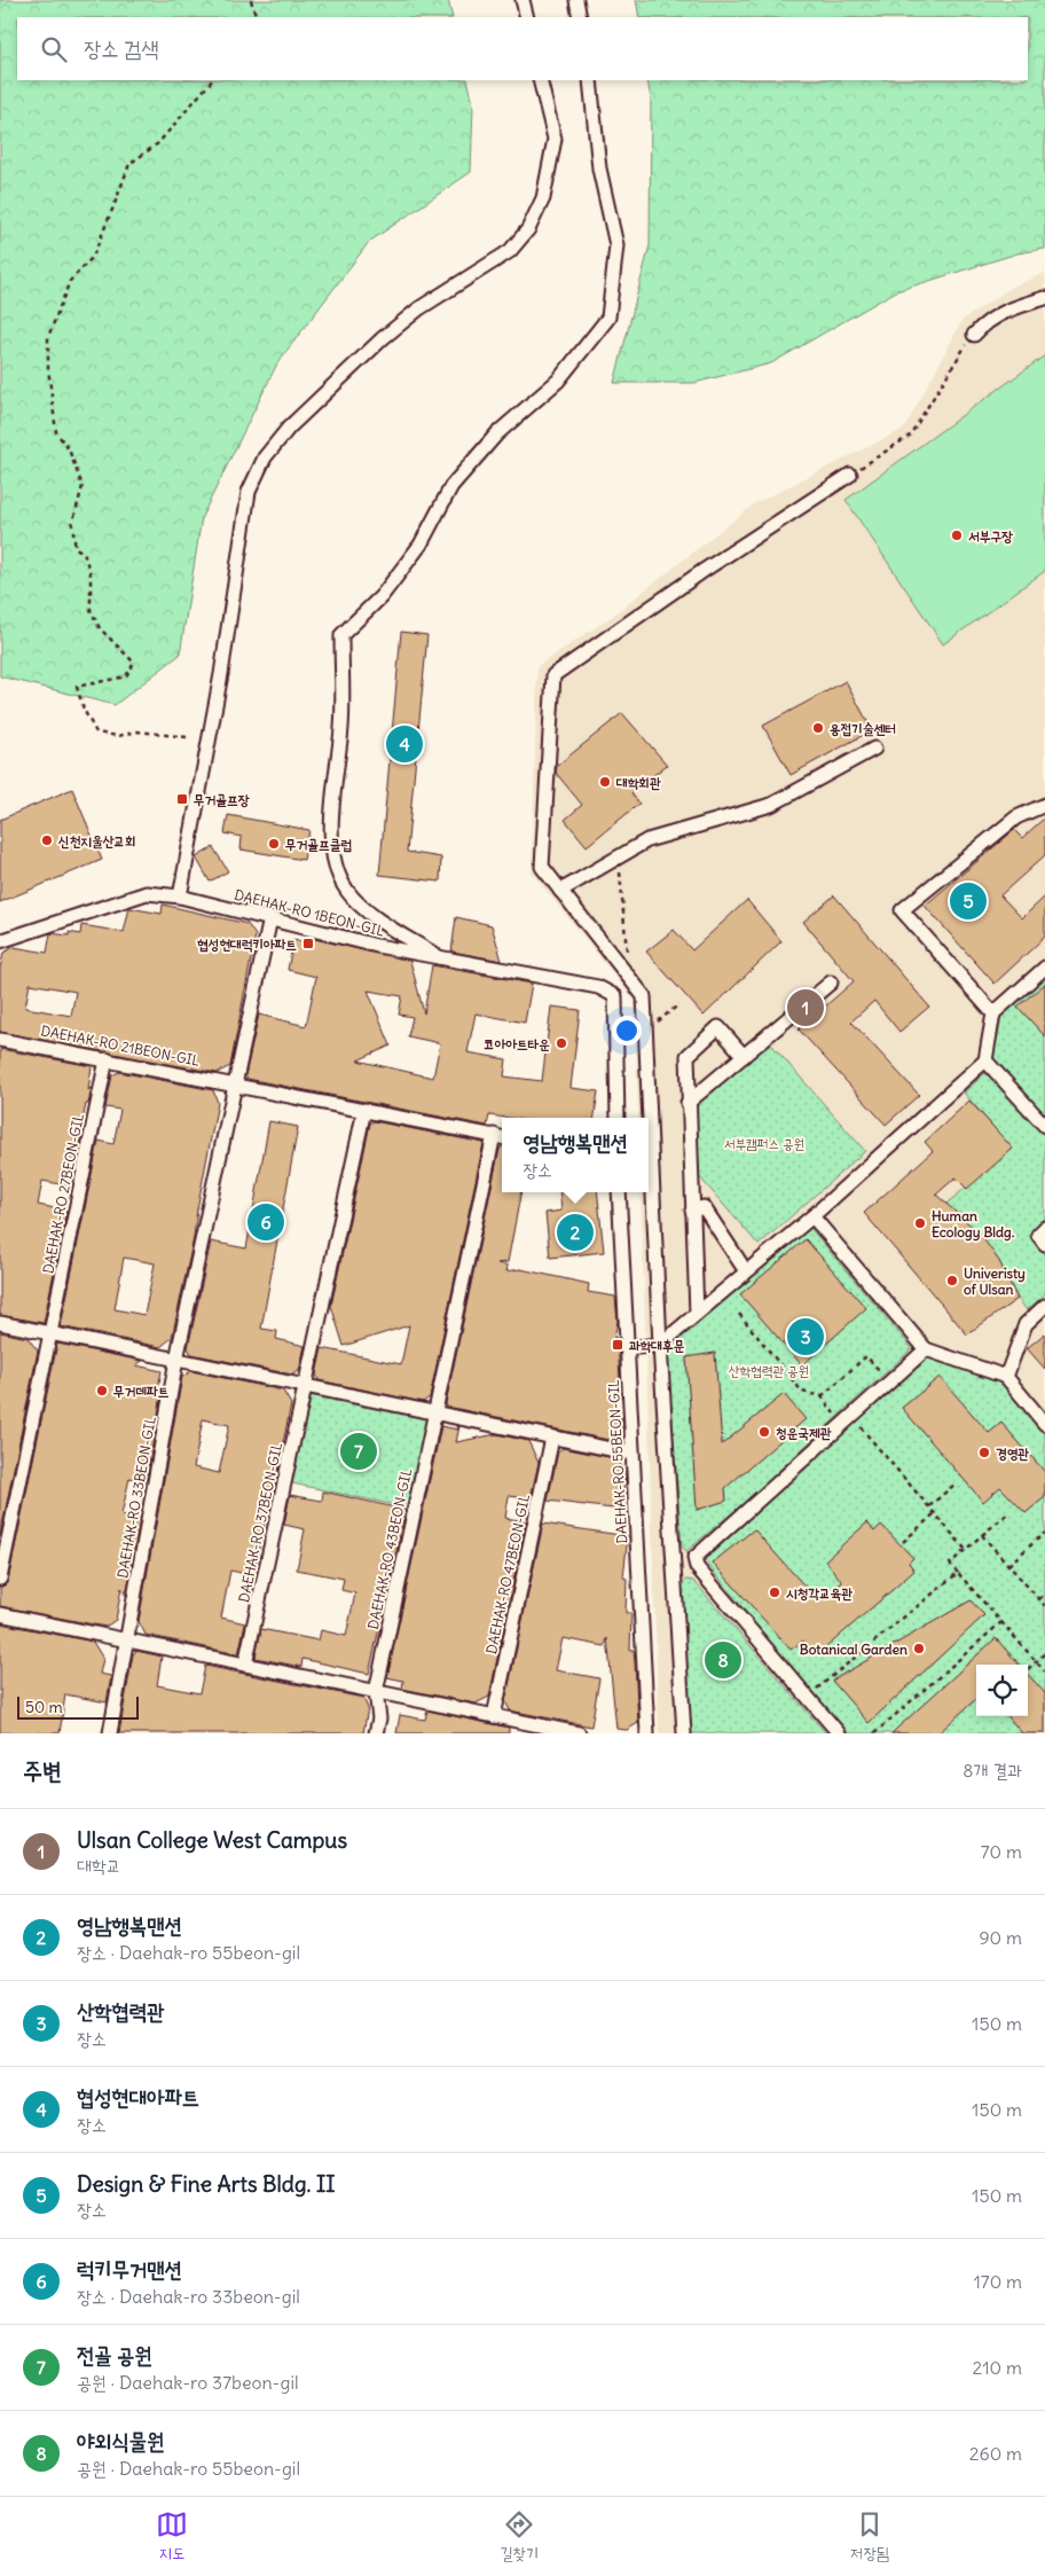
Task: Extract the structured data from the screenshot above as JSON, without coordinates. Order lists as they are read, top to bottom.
{
  "streets": {
    "street": [
      "DAEHAK-RO 1BEON-GIL",
      "DAEHAK-RO 21BEON-GIL",
      "DAEHAK-RO 27BEON-GIL",
      "DAEHAK-RO 55BEON-GIL",
      "DAEHAK-RO 33BEON-GIL",
      "DAEHAK-RO 37BEON-GIL",
      "DAEHAK-RO 43BEON-GIL",
      "DAEHAK-RO 47BEON-GIL"
    ]
  },
  "crossings": [
    ["DAEHAK-RO 1BEON-GIL", "DAEHAK-RO 33BEON-GIL"],
    ["DAEHAK-RO 21BEON-GIL", "DAEHAK-RO 27BEON-GIL"],
    ["DAEHAK-RO 21BEON-GIL", "DAEHAK-RO 33BEON-GIL"]
  ],
  "parks": ["서부캠퍼스 공원", "산학협력관 공원"],
  "places": {
    "other": [
      "서부구장",
      "용접기술센터",
      "대학회관",
      "신천지울산교회",
      "무거골프클럽",
      "코아아트타운",
      "Human Ecology Bldg.",
      "Univeristy of Ulsan",
      "무거데파트",
      "청운국제관",
      "경영관",
      "시청각교육관",
      "Botanical Garden"
    ],
    "transit": ["무거골프장", "협성현대럭키아파트", "과학대후문"]
  },
  "scale_bar": "50 m",
  "page": {
    "search": "장소 검색",
    "pins": [
      "4",
      "5",
      "1",
      "6",
      "2",
      "3",
      "7",
      "8"
    ],
    "popup": ["영남행복맨션", "장소"],
    "scale": "50 m",
    "heading": ["주변", "8개 결과"],
    "list": [
      {
        "mark": "1",
        "name": "Ulsan College West Campus",
        "note": "대학교",
        "value": "70 m"
      },
      {
        "mark": "2",
        "name": "영남행복맨션",
        "note": "장소 · Daehak-ro 55beon-gil",
        "value": "90 m"
      },
      {
        "mark": "3",
        "name": "산학협력관",
        "note": "장소",
        "value": "150 m"
      },
      {
        "mark": "4",
        "name": "협성현대아파트",
        "note": "장소",
        "value": "150 m"
      },
      {
        "mark": "5",
        "name": "Design & Fine Arts Bldg. II",
        "note": "장소",
        "value": "150 m"
      },
      {
        "mark": "6",
        "name": "럭키무거맨션",
        "note": "장소 · Daehak-ro 33beon-gil",
        "value": "170 m"
      },
      {
        "mark": "7",
        "name": "전골 공원",
        "note": "공원 · Daehak-ro 37beon-gil",
        "value": "210 m"
      },
      {
        "mark": "8",
        "name": "야외식물원",
        "note": "공원 · Daehak-ro 55beon-gil",
        "value": "260 m"
      }
    ],
    "nav": ["지도", "길찾기", "저장됨"]
  }
}
